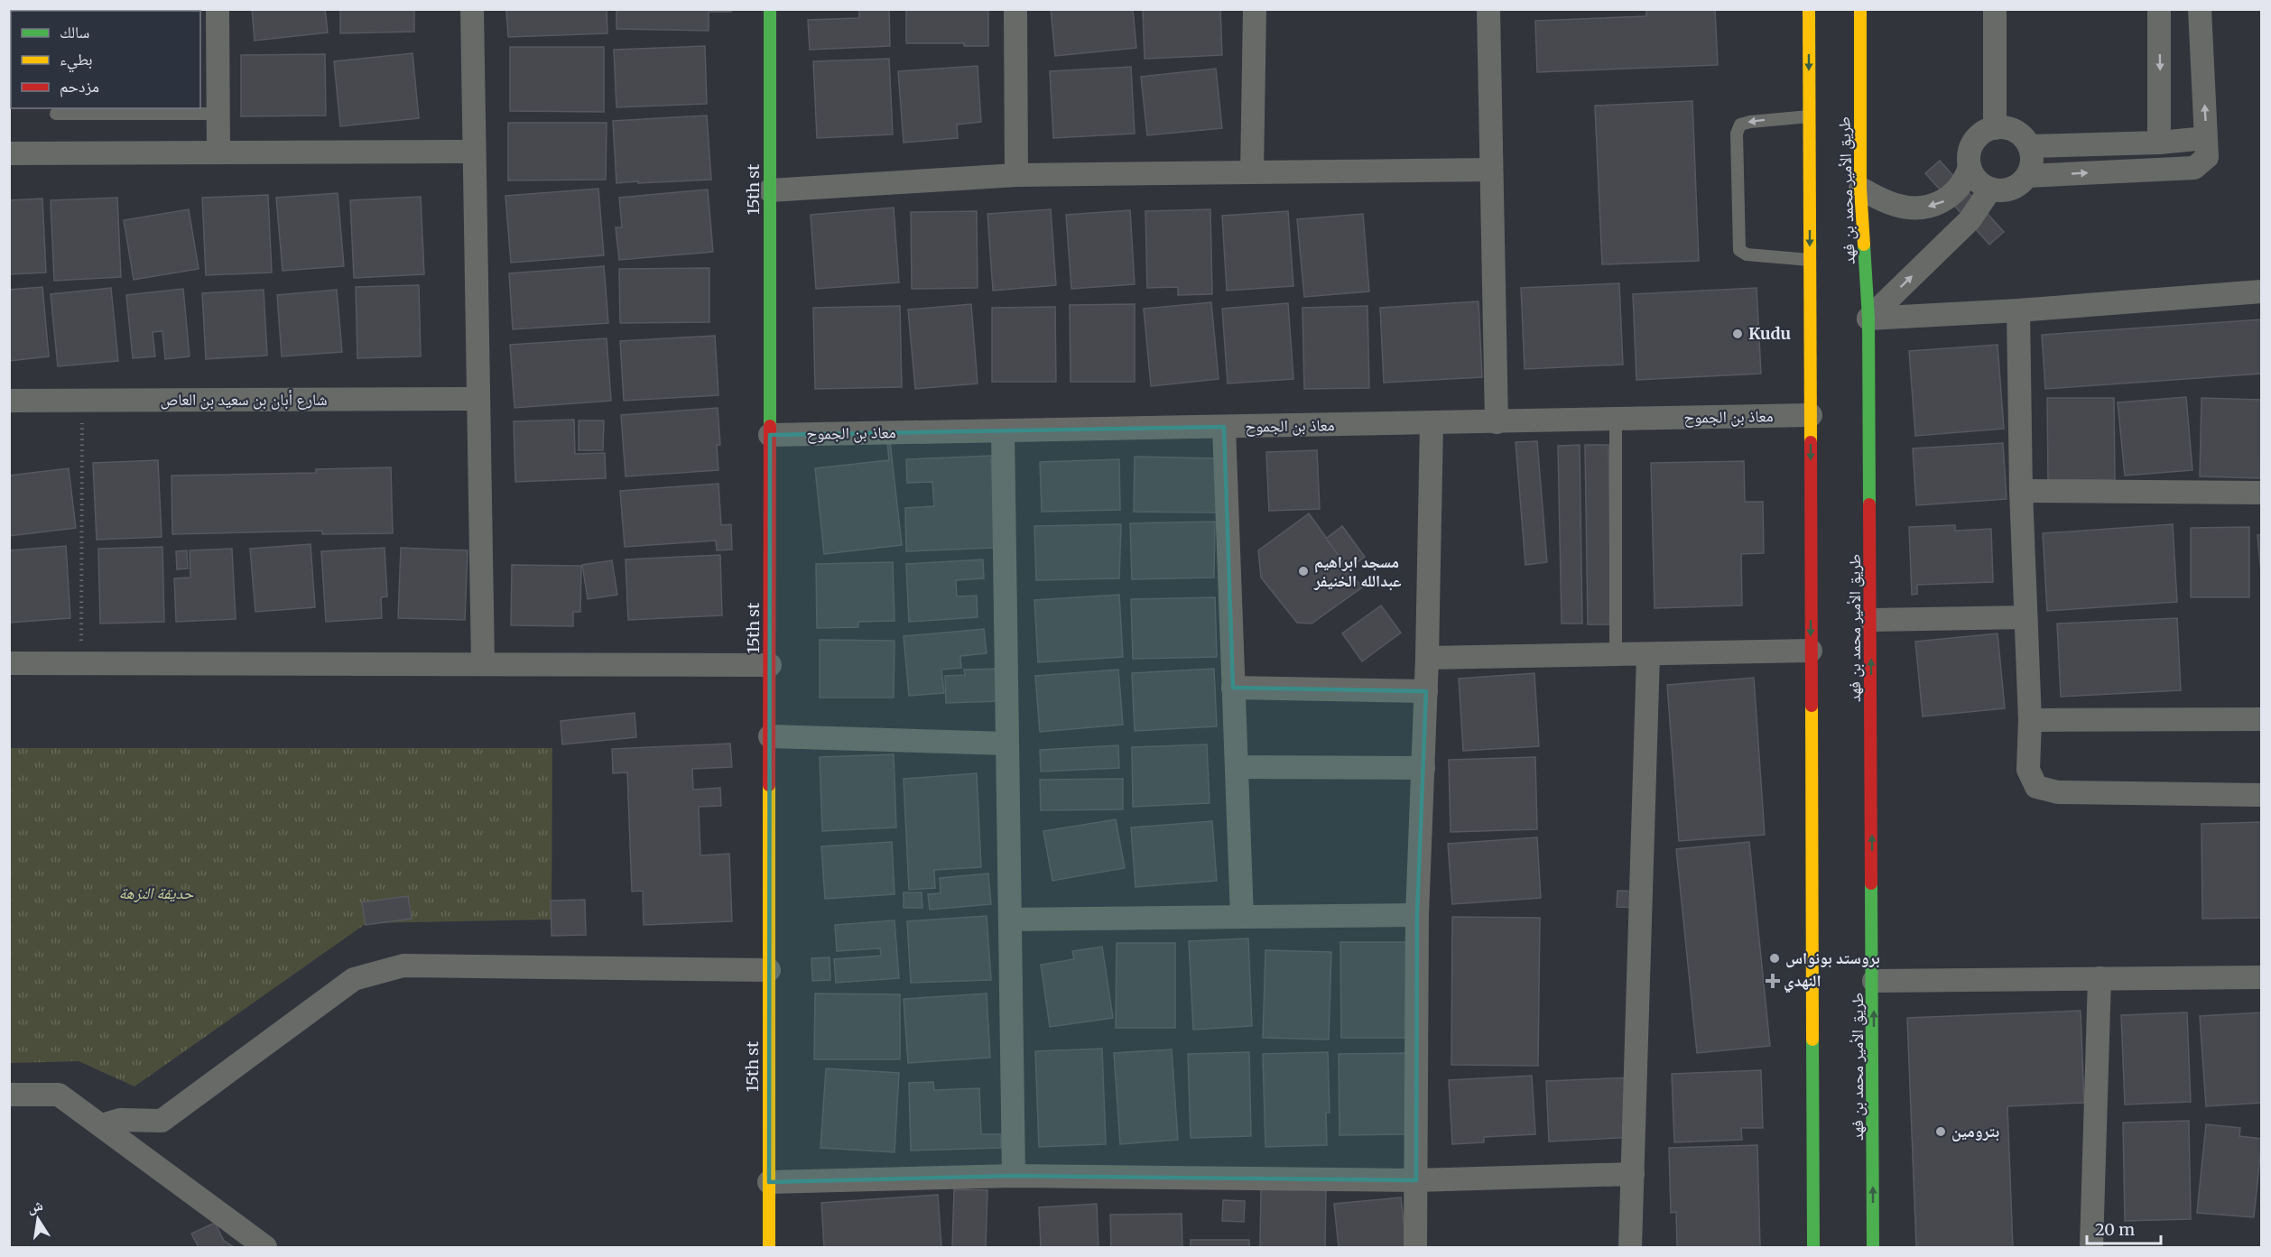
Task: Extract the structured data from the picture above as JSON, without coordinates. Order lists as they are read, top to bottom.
{
  "streets": {
    "main road": ["15th st", "طريق الأمير محمد بن فهد"],
    "street": ["شارع أبان بن سعيد بن العاص", "معاذ بن الجموح"]
  },
  "crossings": [
    ["15th st", "معاذ بن الجموح"]
  ],
  "parks": ["حديقة النزهة"],
  "places": {
    "other": [
      "Kudu",
      "مسجد ابراهيم عبدالله الخنيفر",
      "بروستد بونواس",
      "بترومين"
    ],
    "health": ["النهدي"]
  },
  "legend": ["سالك", "بطيء", "مزدحم"],
  "scale_bar": "20 m",
  "north": "top"
}
